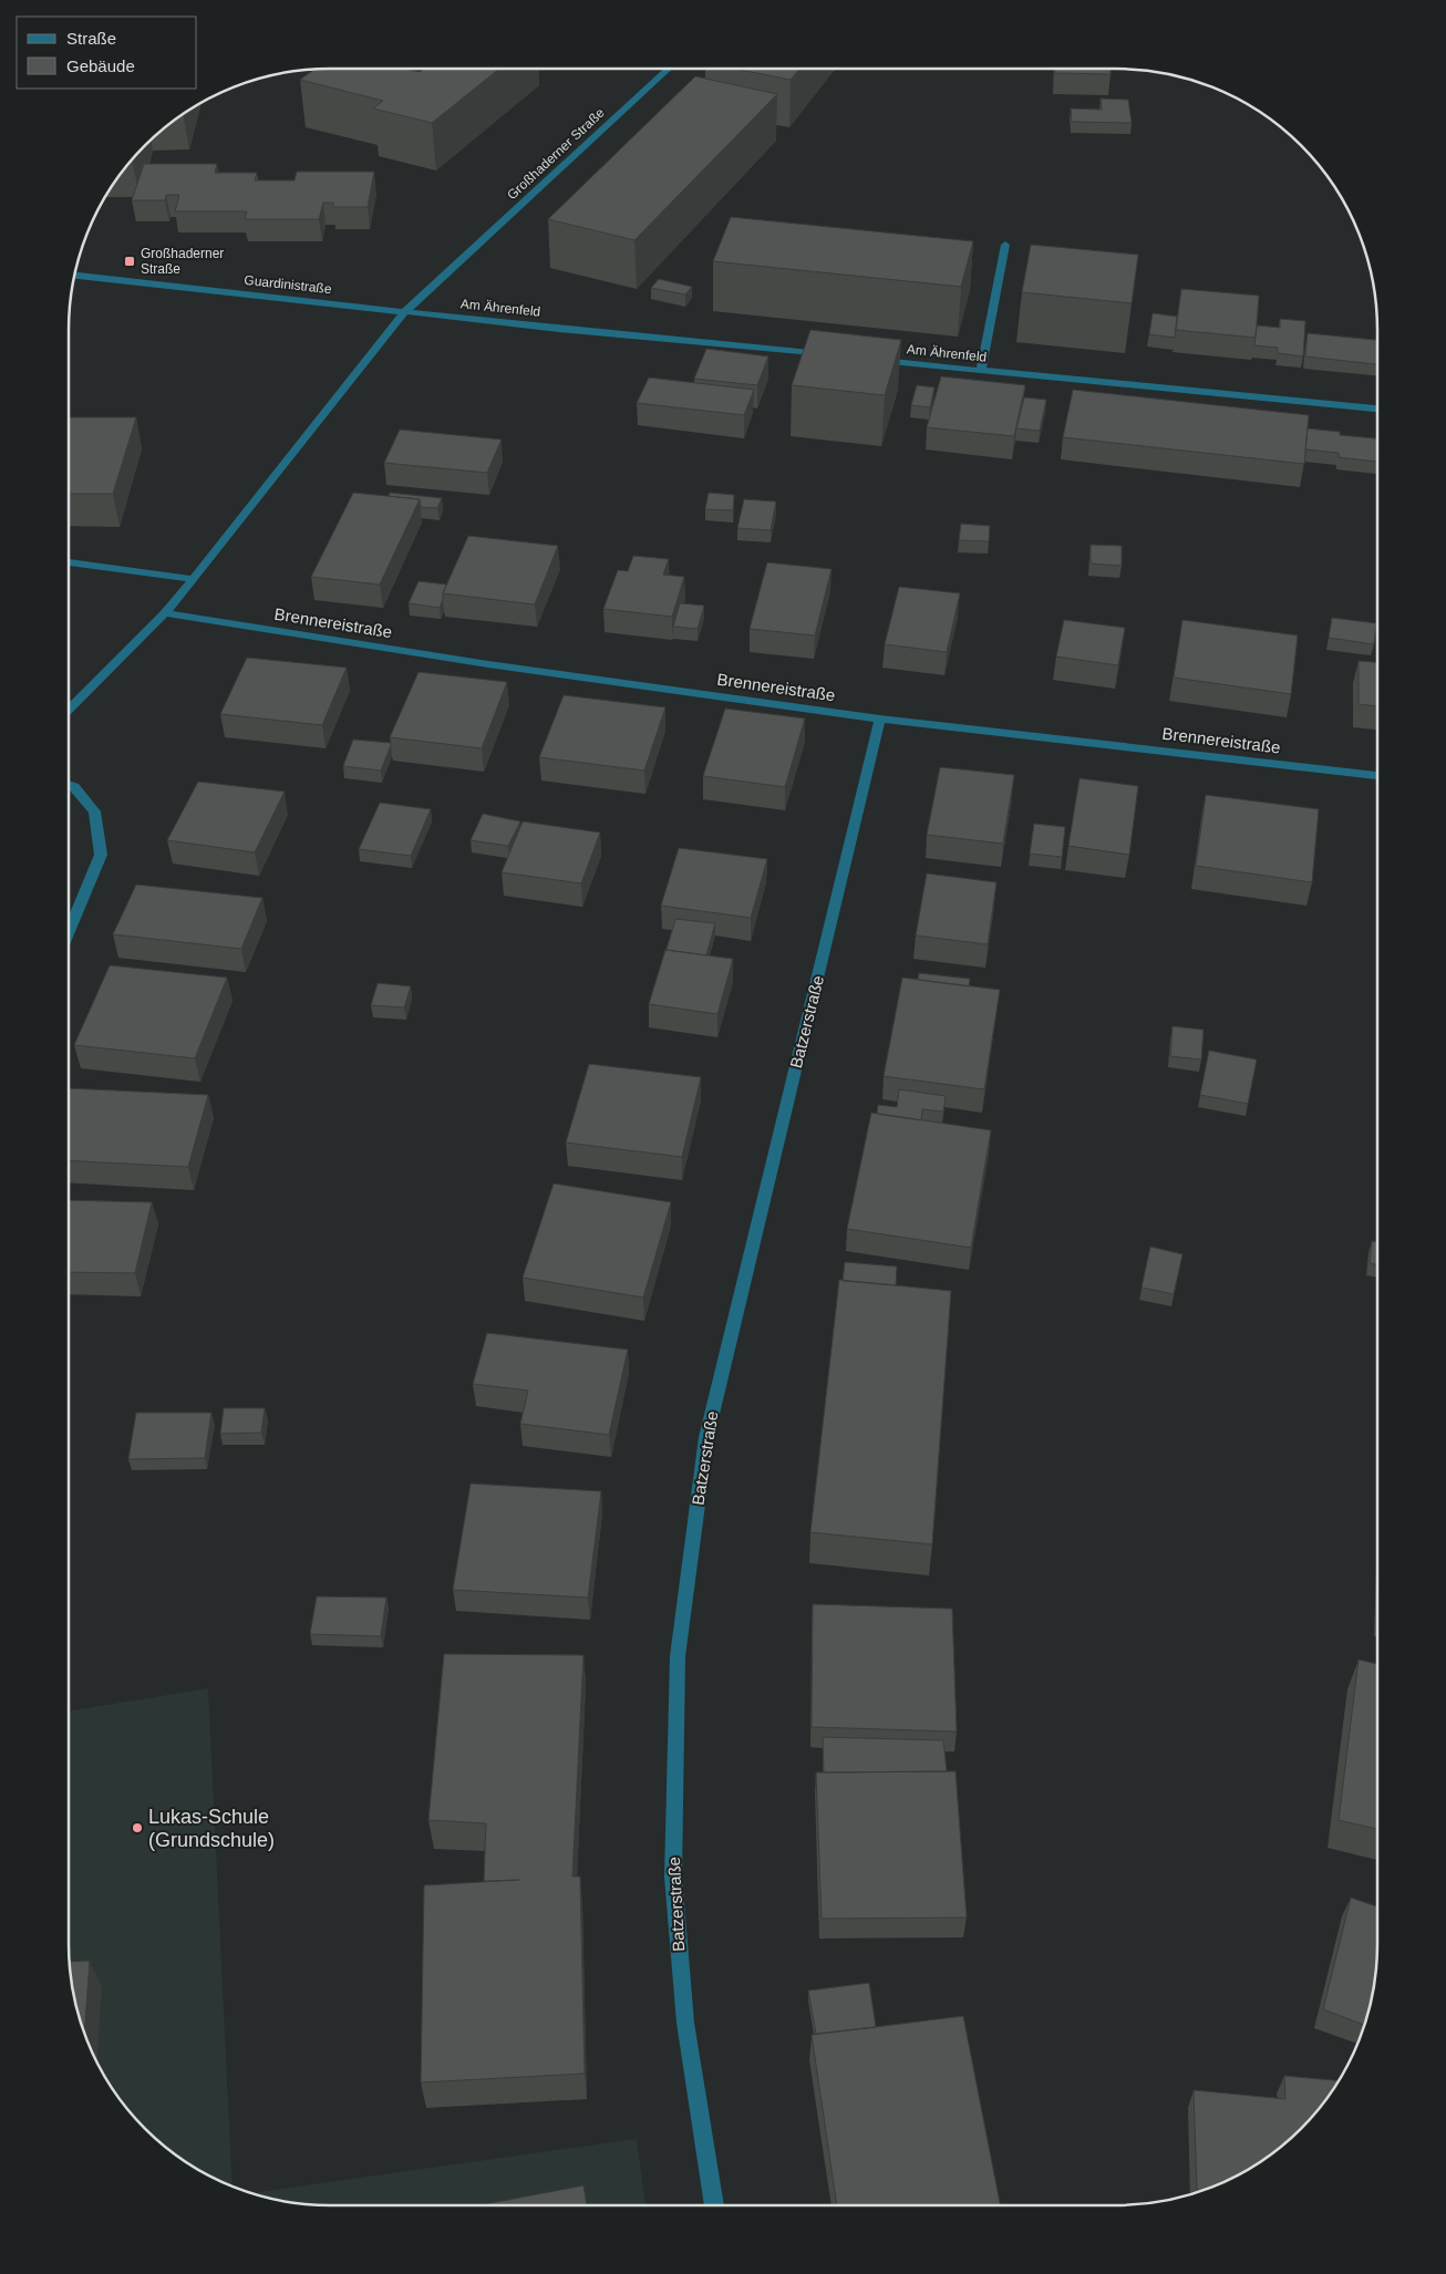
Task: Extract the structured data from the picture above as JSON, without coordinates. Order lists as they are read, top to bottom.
{
  "streets": {
    "street": [
      "Großhaderner Straße",
      "Guardinistraße",
      "Am Ährenfeld",
      "Brennereistraße",
      "Batzerstraße"
    ]
  },
  "crossings": [
    ["Großhaderner Straße", "Guardinistraße"],
    ["Großhaderner Straße", "Am Ährenfeld"],
    ["Großhaderner Straße", "Brennereistraße"],
    ["Guardinistraße", "Am Ährenfeld"],
    ["Brennereistraße", "Batzerstraße"]
  ],
  "places": {
    "transit": ["Großhaderner Straße"],
    "other": ["Lukas-Schule (Grundschule)"]
  },
  "legend": ["Straße", "Gebäude"]
}
